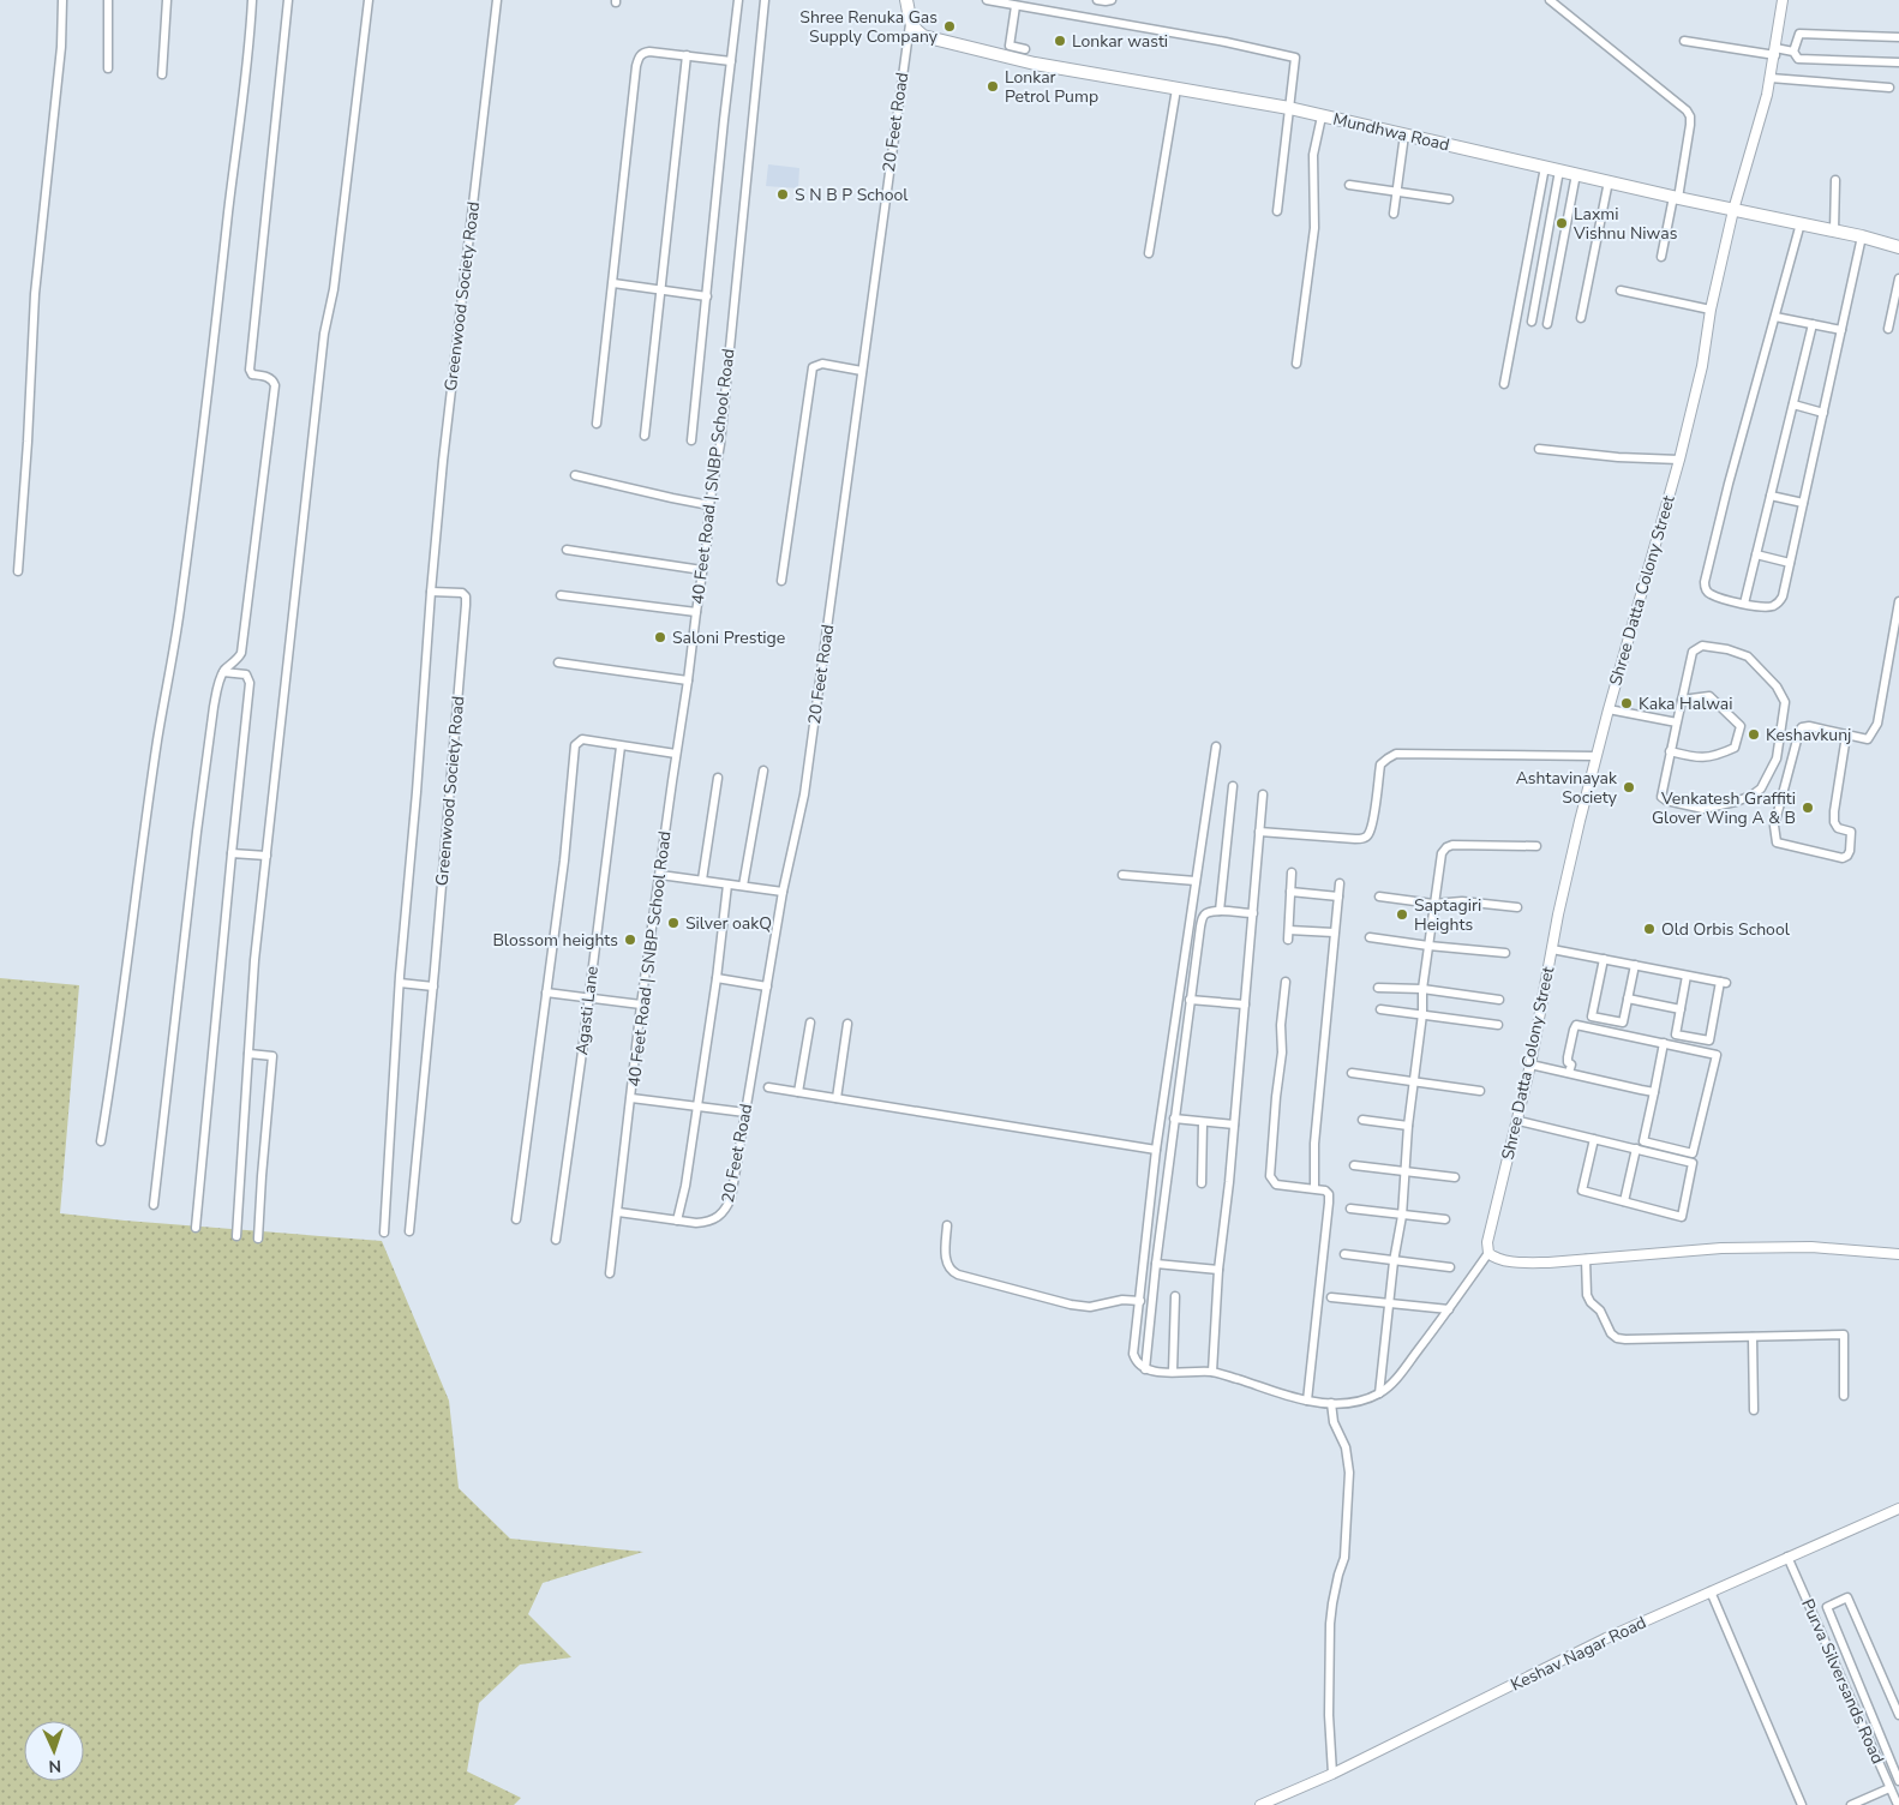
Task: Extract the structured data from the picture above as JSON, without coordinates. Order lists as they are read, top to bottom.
{
  "streets": {
    "main road": ["Mundhwa Road"],
    "street": [
      "20 Feet Road",
      "Greenwood Society Road",
      "40 Feet Road | SNBP School Road",
      "Shree Datta Colony Street",
      "Agasti Lane",
      "Keshav Nagar Road",
      "Purva Silversands Road"
    ]
  },
  "crossings": [
    ["20 Feet Road", "Mundhwa Road"],
    ["20 Feet Road", "40 Feet Road | SNBP School Road"],
    ["Mundhwa Road", "Shree Datta Colony Street"],
    ["Keshav Nagar Road", "Purva Silversands Road"]
  ],
  "places": [
    "Shree Renuka Gas Supply Company",
    "Lonkar wasti",
    "Lonkar Petrol Pump",
    "S N B P School",
    "Laxmi Vishnu Niwas",
    "Saloni Prestige",
    "Kaka Halwai",
    "Keshavkunj",
    "Ashtavinayak Society",
    "Venkatesh Graffiti Glover Wing A & B",
    "Saptagiri Heights",
    "Silver oakQ",
    "Old Orbis School",
    "Blossom heights"
  ],
  "north": "bottom"
}
